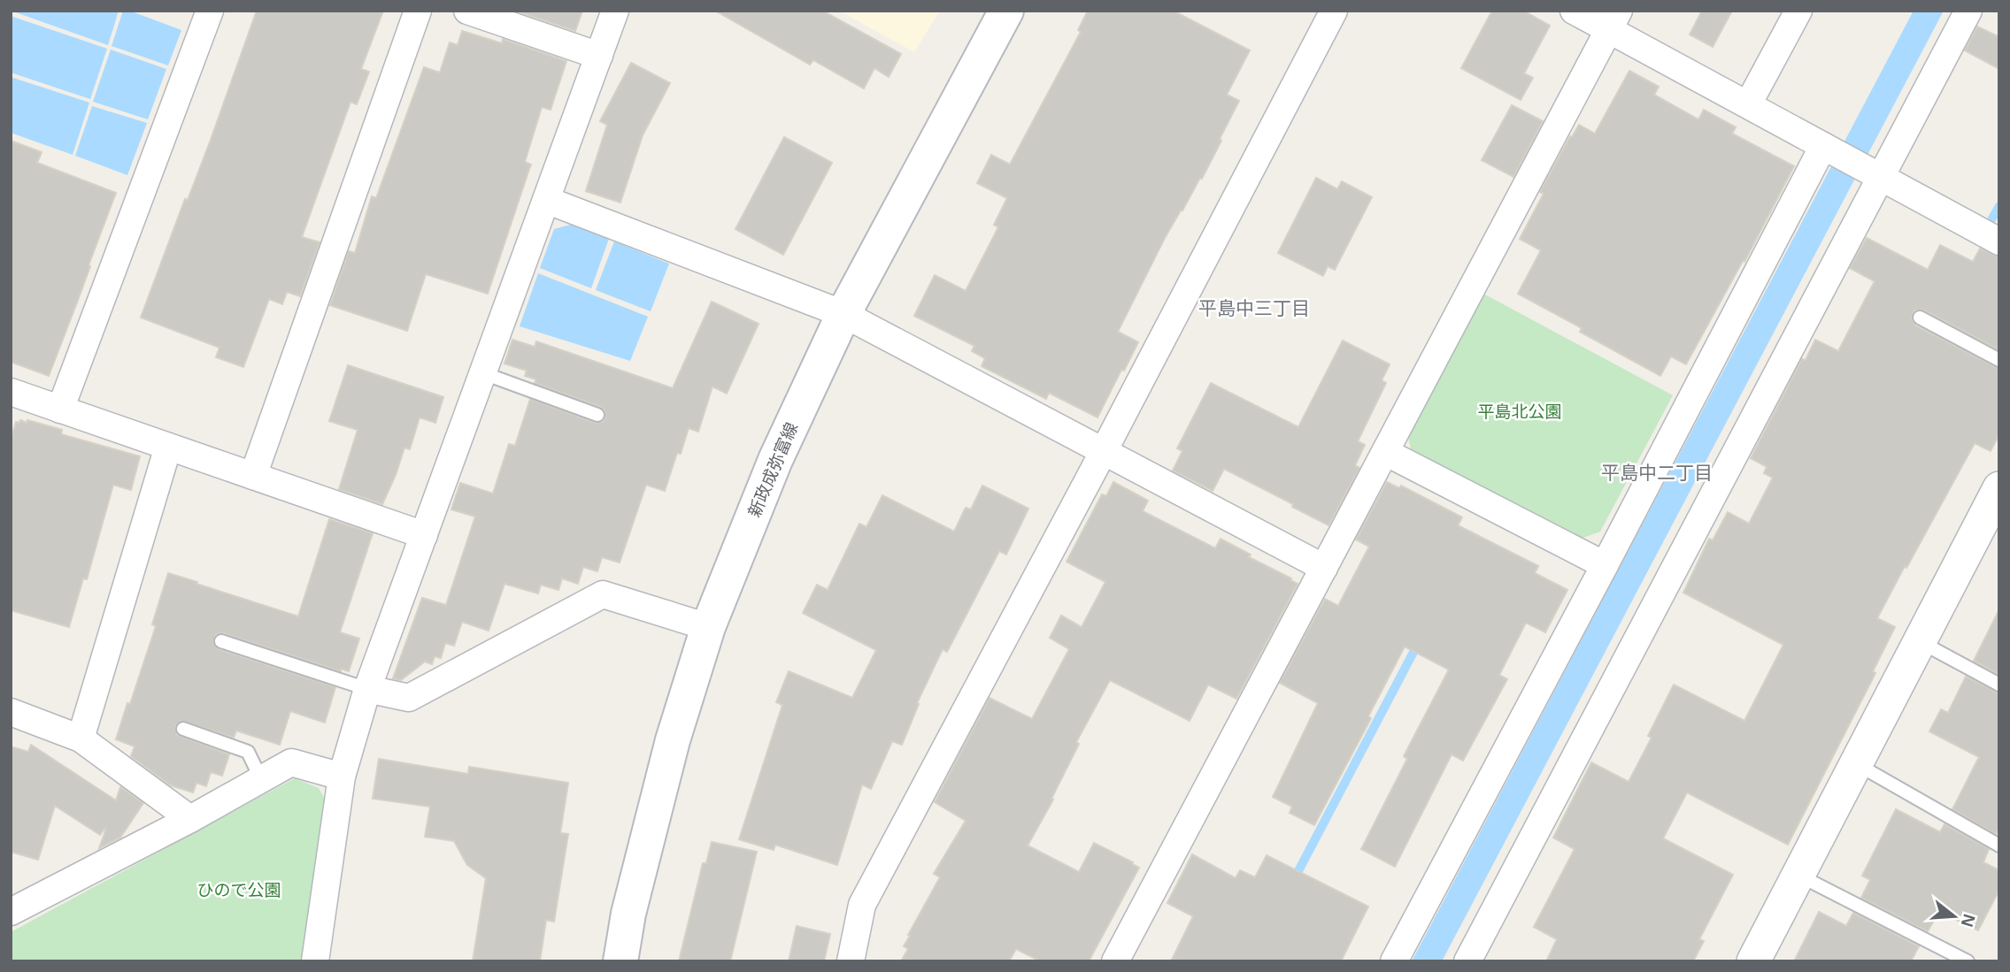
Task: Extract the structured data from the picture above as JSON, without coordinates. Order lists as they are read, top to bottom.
{
  "streets": {
    "main road": ["新政成弥富線"]
  },
  "districts": ["平島中三丁目", "平島中二丁目"],
  "parks": ["平島北公園", "ひので公園"],
  "north": "right"
}
